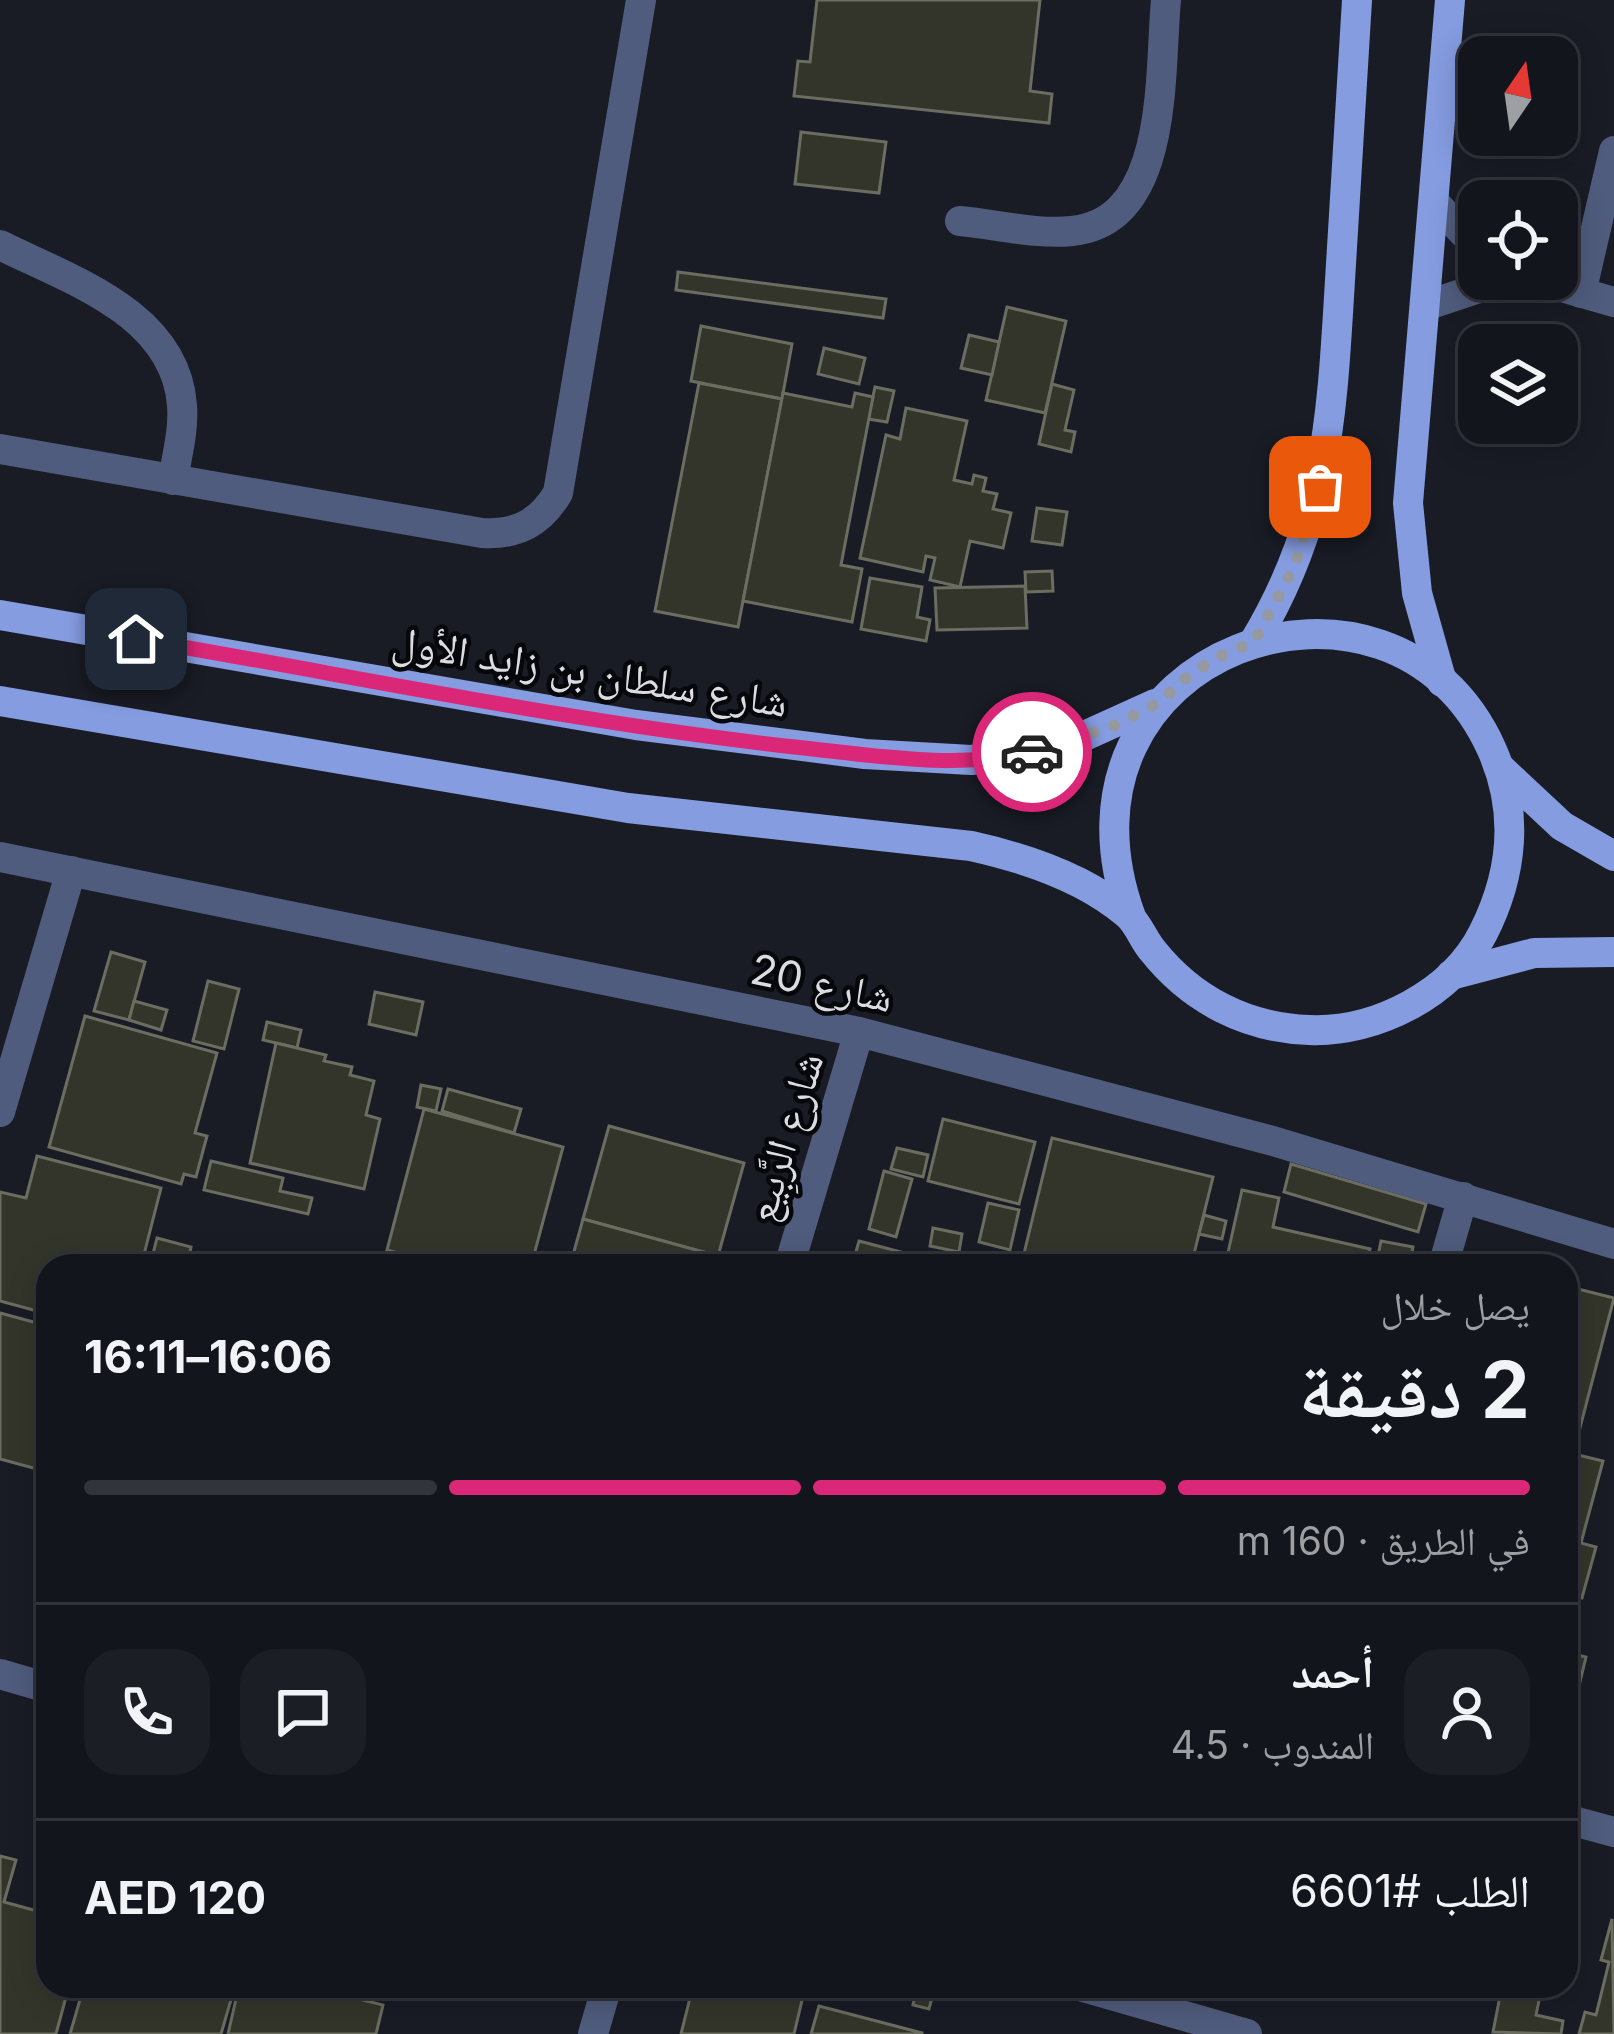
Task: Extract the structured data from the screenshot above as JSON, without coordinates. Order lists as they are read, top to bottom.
{
  "streets": {
    "main road": ["شارع سلطان بن زايد الأول"],
    "street": ["شارع 20", "شارع الرَّبِيع"]
  },
  "crossings": [
    ["شارع 20", "شارع الرَّبِيع"]
  ],
  "north": "top",
  "page": {
    "heading": ["2 دقيقة", "يصل خلال", "16:06–16:11"],
    "panel": [
      "أحمد",
      "المندوب · 4.5",
      "الطلب #6601",
      "AED 120"
    ],
    "bar": "في الطريق · 160 m"
  }
}
